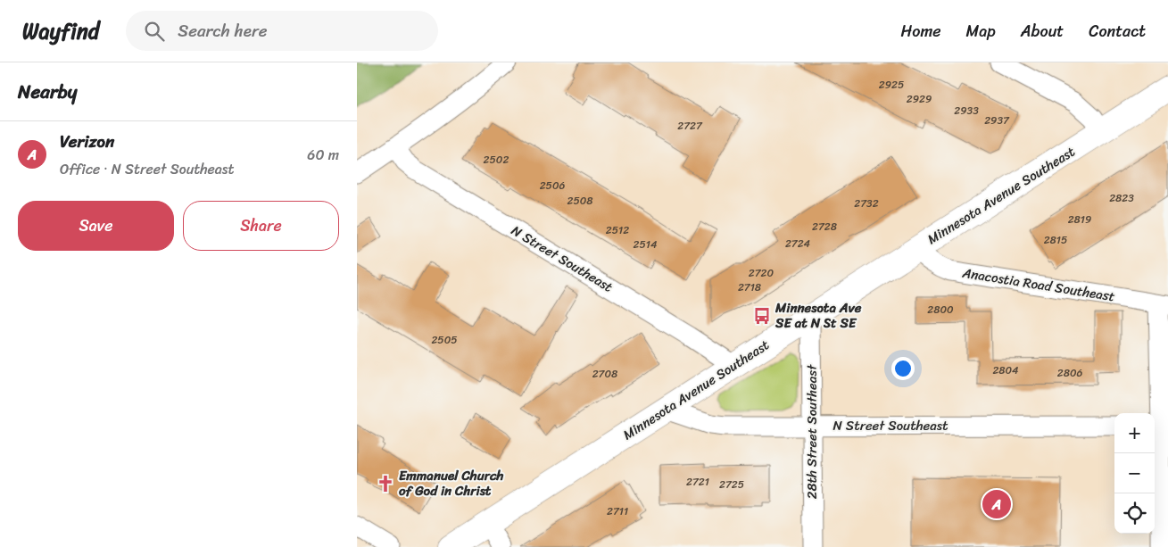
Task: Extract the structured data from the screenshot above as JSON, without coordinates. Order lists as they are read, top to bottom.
{
  "streets": {
    "main road": ["Minnesota Avenue Southeast"],
    "street": ["N Street Southeast", "Anacostia Road Southeast", "28th Street Southeast"]
  },
  "crossings": [
    ["Minnesota Avenue Southeast", "N Street Southeast"],
    ["Minnesota Avenue Southeast", "Anacostia Road Southeast"],
    ["Minnesota Avenue Southeast", "28th Street Southeast"],
    ["N Street Southeast", "28th Street Southeast"]
  ],
  "places": {
    "bus stop": ["Minnesota Ave SE at N St SE"],
    "church": ["Emmanuel Church of God in Christ"]
  },
  "house_numbers": [
    "2925",
    "2929",
    "2933",
    "2937",
    "2727",
    "2502",
    "2506",
    "2823",
    "2508",
    "2732",
    "2819",
    "2728",
    "2512",
    "2815",
    "2724",
    "2514",
    "2720",
    "2718",
    "2800",
    "2505",
    "2804",
    "2806",
    "2708",
    "2721",
    "2725",
    "2711"
  ],
  "page": {
    "header": "Wayfind",
    "search": "Search here",
    "nav": [
      "Home",
      "Map",
      "About",
      "Contact"
    ],
    "heading": "Nearby",
    "list": [
      {
        "mark": "A",
        "name": "Verizon",
        "note": "Office · N Street Southeast",
        "value": "60 m"
      }
    ],
    "buttons": ["Save", "Share"],
    "map_buttons": ["+", "−"],
    "pins": "A"
  }
}
